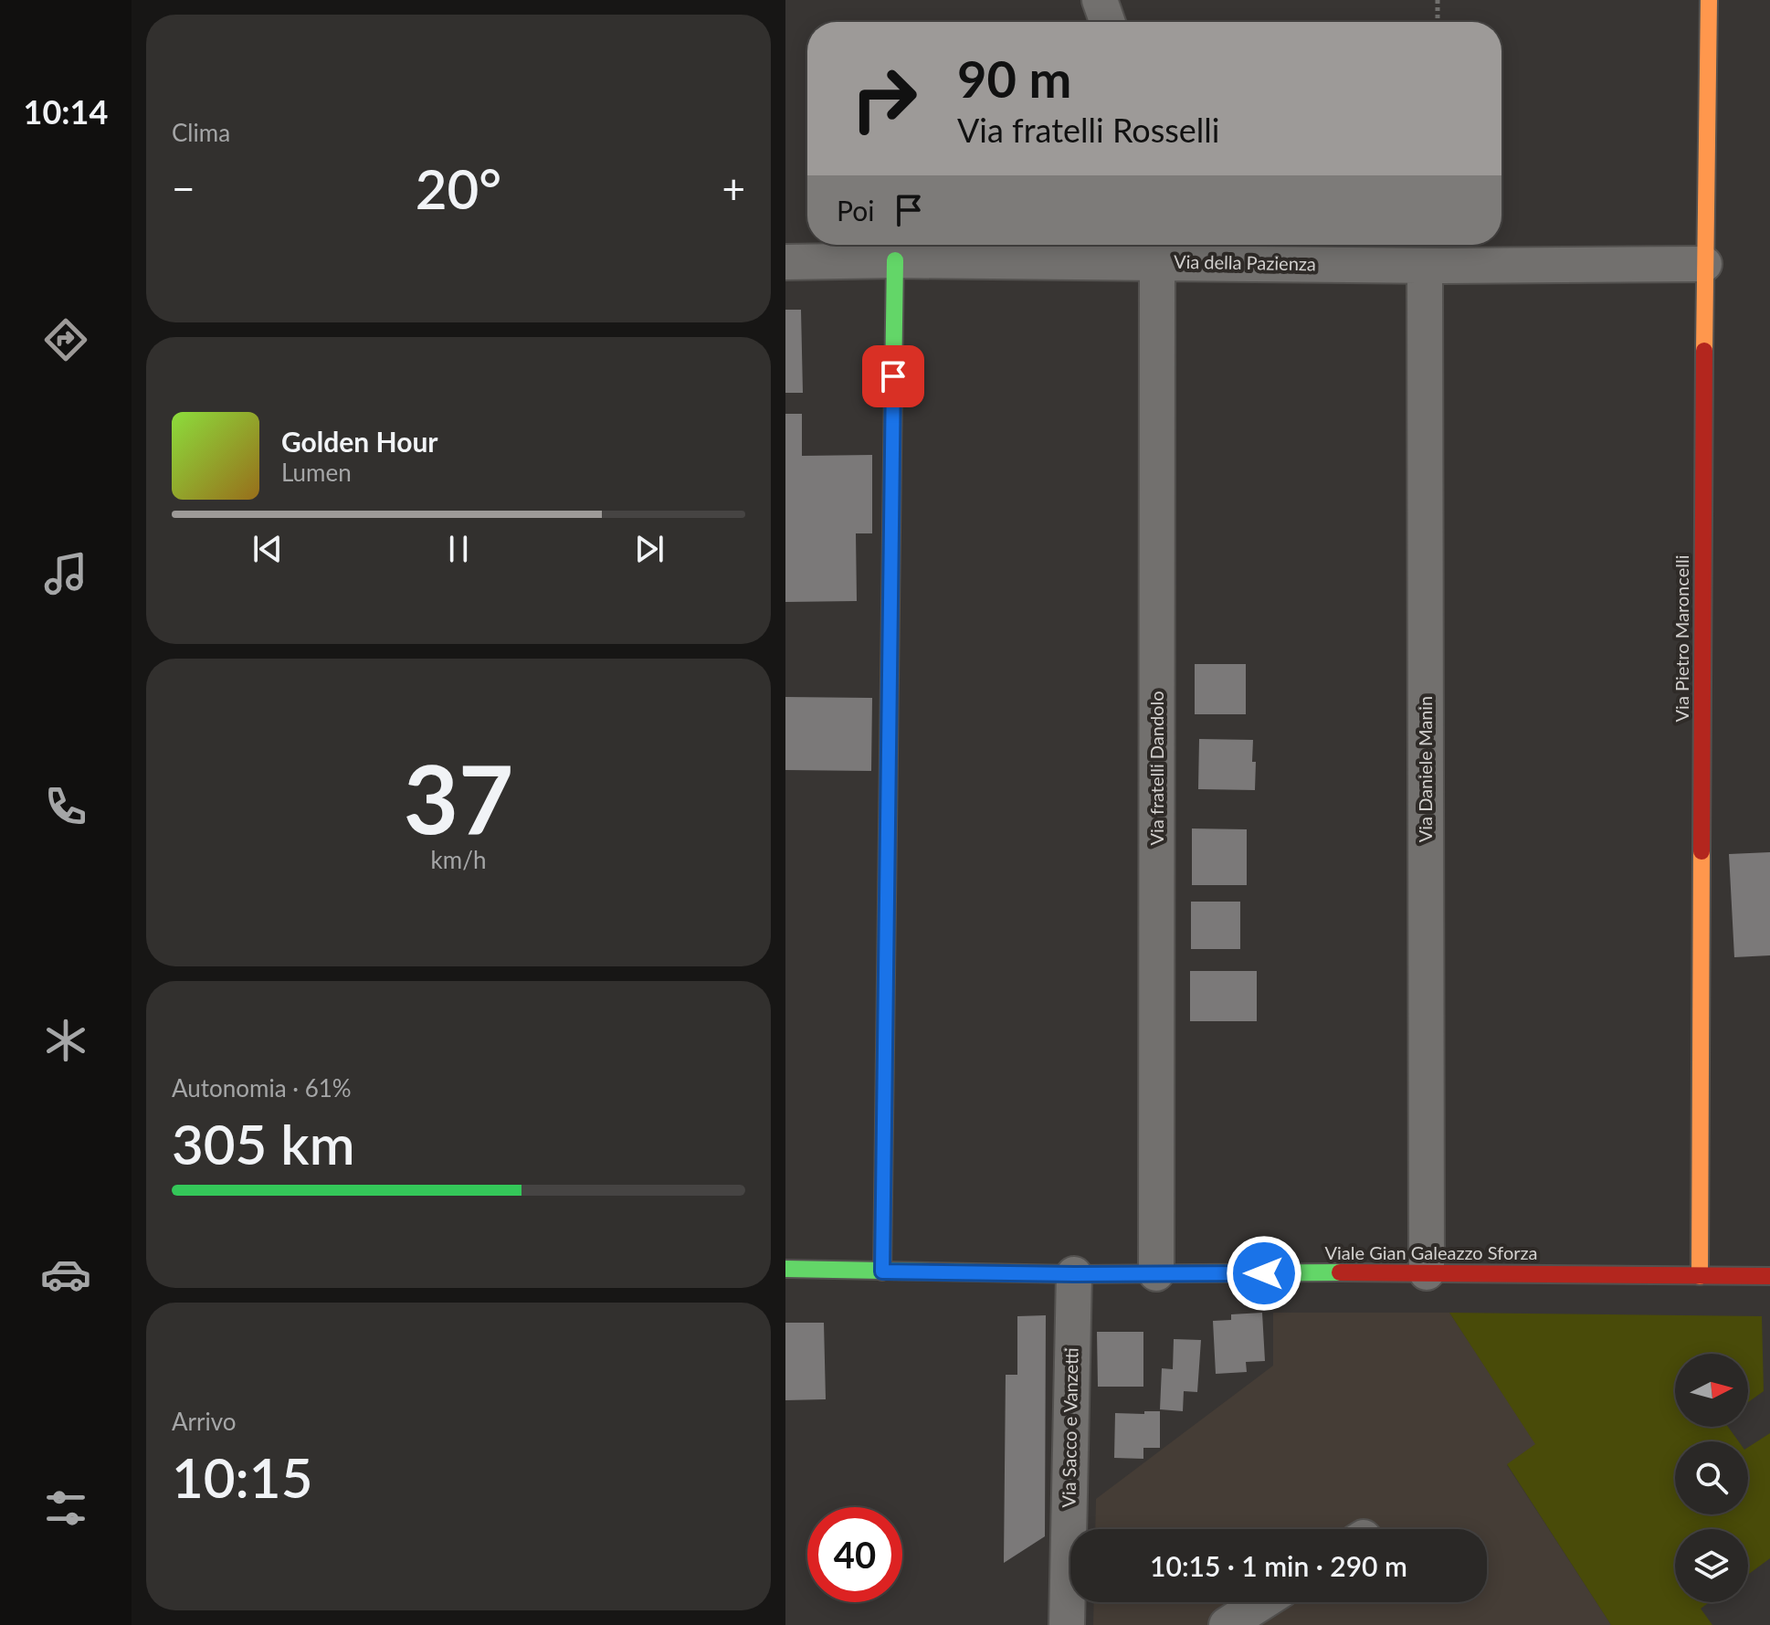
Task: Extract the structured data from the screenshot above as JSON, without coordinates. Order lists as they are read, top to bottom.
{
  "streets": {
    "street": [
      "Via della Pazienza",
      "Via Pietro Maroncelli",
      "Via fratelli Dandolo",
      "Via Daniele Manin",
      "Viale Gian Galeazzo Sforza",
      "Via Sacco e Vanzetti"
    ]
  },
  "crossings": [
    ["Via della Pazienza", "Via Pietro Maroncelli"],
    ["Via della Pazienza", "Via fratelli Dandolo"],
    ["Via della Pazienza", "Via Daniele Manin"],
    ["Via Pietro Maroncelli", "Viale Gian Galeazzo Sforza"],
    ["Via fratelli Dandolo", "Viale Gian Galeazzo Sforza"],
    ["Via Daniele Manin", "Viale Gian Galeazzo Sforza"],
    ["Viale Gian Galeazzo Sforza", "Via Sacco e Vanzetti"]
  ],
  "north": "right",
  "page": {
    "tabs": "10:14",
    "tile": [
      "Clima",
      ["37", "km/h"],
      ["Autonomia · 61%", "305 km"],
      ["Arrivo", "10:15"]
    ],
    "turn": ["90 m", "Via fratelli Rosselli"],
    "heat": ["−", "20°", "+"],
    "then": "Poi",
    "song": ["Golden Hour", "Lumen"],
    "limit": "40",
    "trip": "10:15 · 1 min · 290 m"
  }
}
